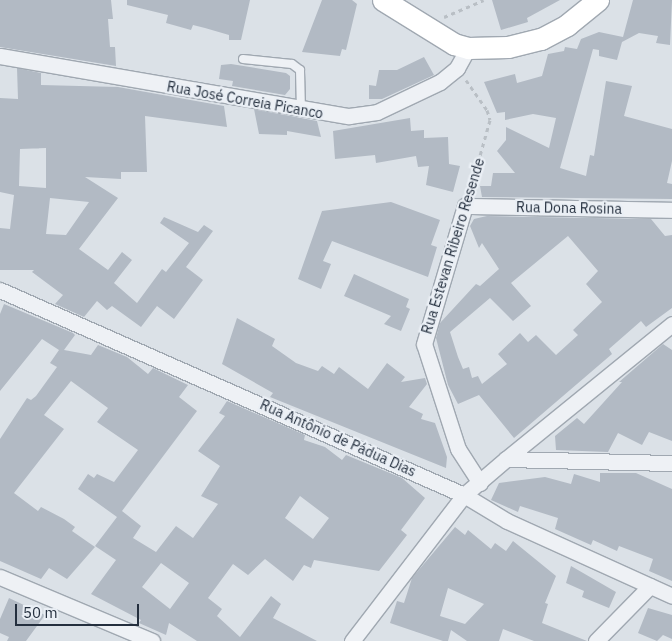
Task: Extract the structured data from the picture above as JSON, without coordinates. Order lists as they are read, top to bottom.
{
  "streets": {
    "street": [
      "Rua José Correia Picanco",
      "Rua Dona Rosina",
      "Rua Estevan Ribeiro Resende",
      "Rua Antônio de Pádua Dias"
    ]
  },
  "crossings": [
    ["Rua José Correia Picanco", "Rua Estevan Ribeiro Resende"],
    ["Rua Dona Rosina", "Rua Estevan Ribeiro Resende"]
  ],
  "scale_bar": "50 m"
}
